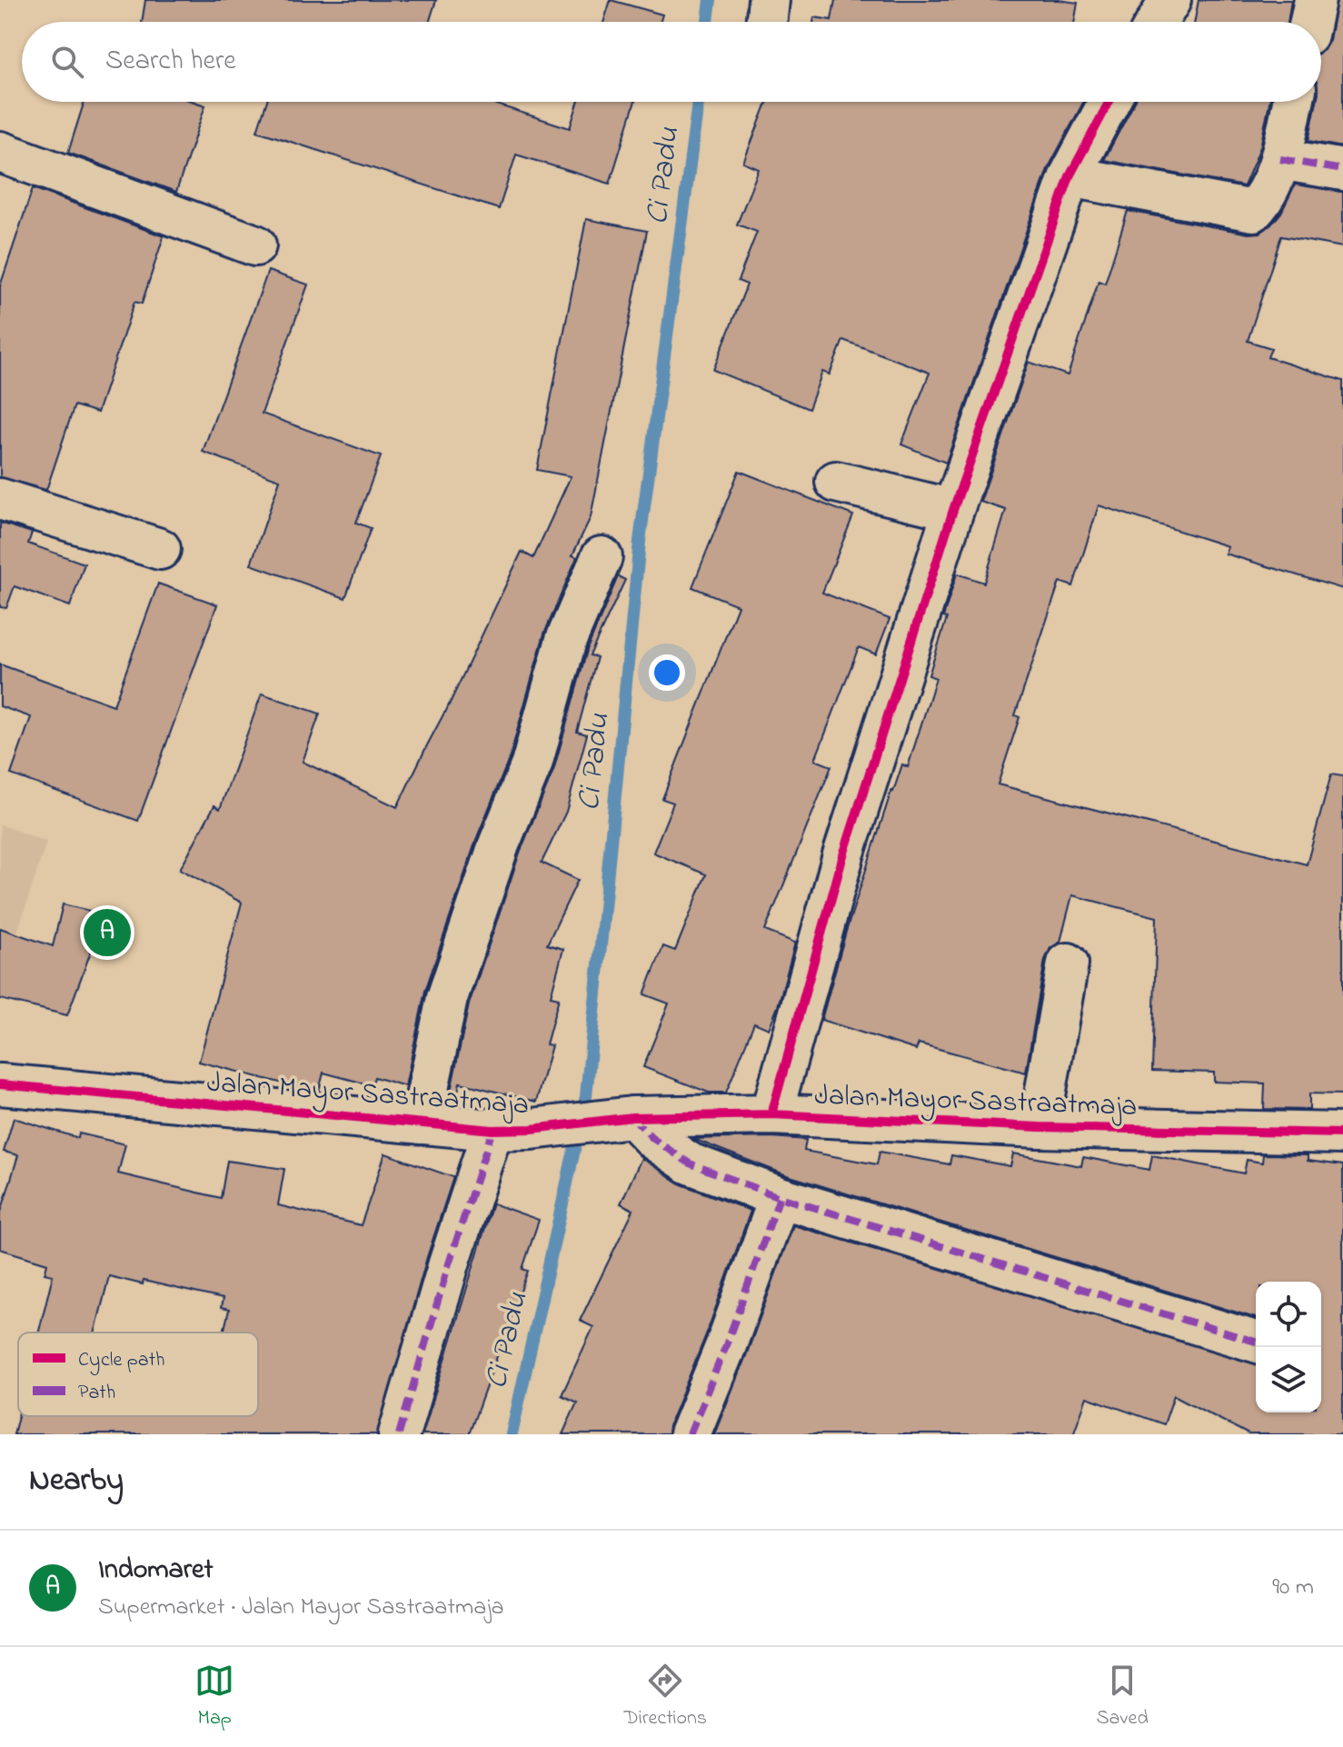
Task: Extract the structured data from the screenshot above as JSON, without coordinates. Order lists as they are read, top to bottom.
{
  "streets": {
    "street": ["Jalan Mayor Sastraatmaja"]
  },
  "water": ["Ci Padu"],
  "legend": ["Cycle path", "Path"],
  "page": {
    "search": "Search here",
    "pins": "A",
    "heading": "Nearby",
    "list": [
      {
        "mark": "A",
        "name": "Indomaret",
        "note": "Supermarket · Jalan Mayor Sastraatmaja",
        "value": "90 m"
      }
    ],
    "nav": ["Map", "Directions", "Saved"]
  }
}
